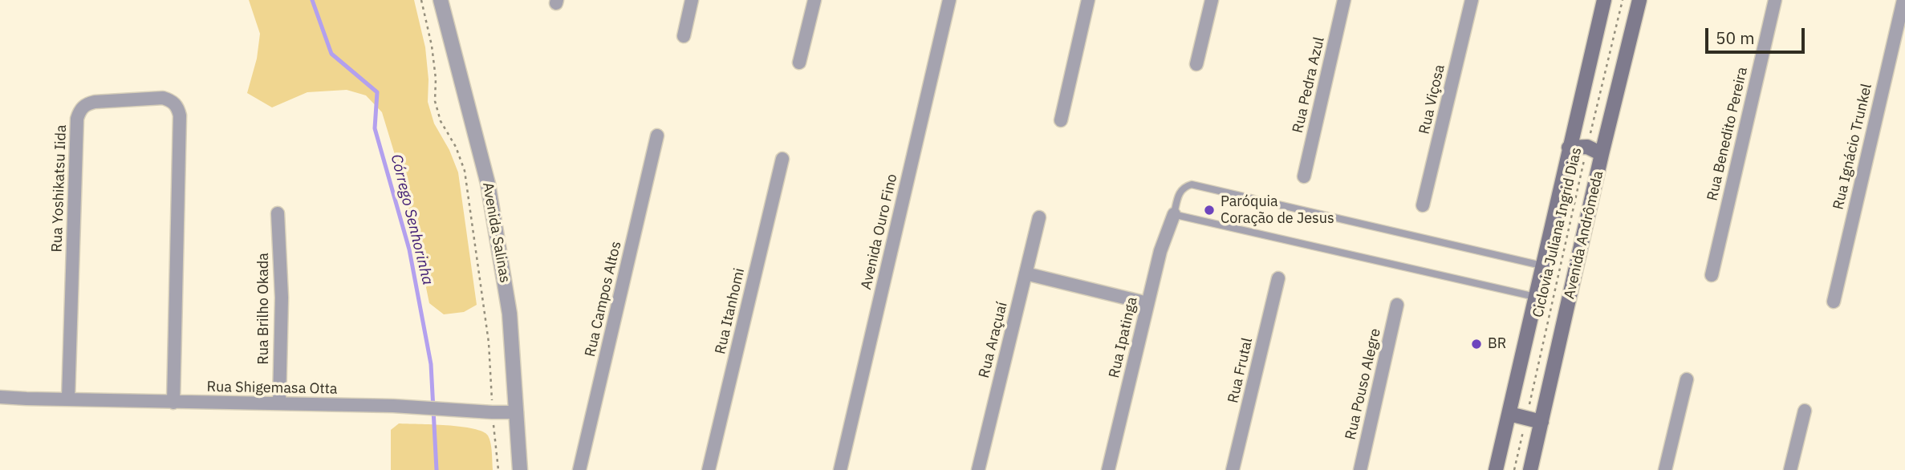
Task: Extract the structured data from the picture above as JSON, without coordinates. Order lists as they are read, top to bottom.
{
  "streets": {
    "main road": ["Avenida Andrômeda"],
    "street": [
      "Rua Pedra Azul",
      "Rua Viçosa",
      "Rua Benedito Pereira",
      "Rua Ignácio Trunkel",
      "Rua Yoshikatsu Iida",
      "Avenida Ouro Fino",
      "Avenida Salinas",
      "Rua Campos Altos",
      "Rua Brilho Okada",
      "Rua Itanhomi",
      "Rua Ipatinga",
      "Rua Araçuaí",
      "Rua Frutal",
      "Rua Pouso Alegre",
      "Rua Shigemasa Otta"
    ],
    "path": ["Ciclovia Juliana Ingrid Dias"]
  },
  "crossings": [
    ["Rua Yoshikatsu Iida", "Rua Shigemasa Otta"],
    ["Avenida Salinas", "Rua Shigemasa Otta"],
    ["Rua Brilho Okada", "Rua Shigemasa Otta"]
  ],
  "water": ["Córrego Senhorinha"],
  "places": ["Paróquia Coração de Jesus", "BR"],
  "scale_bar": "50 m"
}
